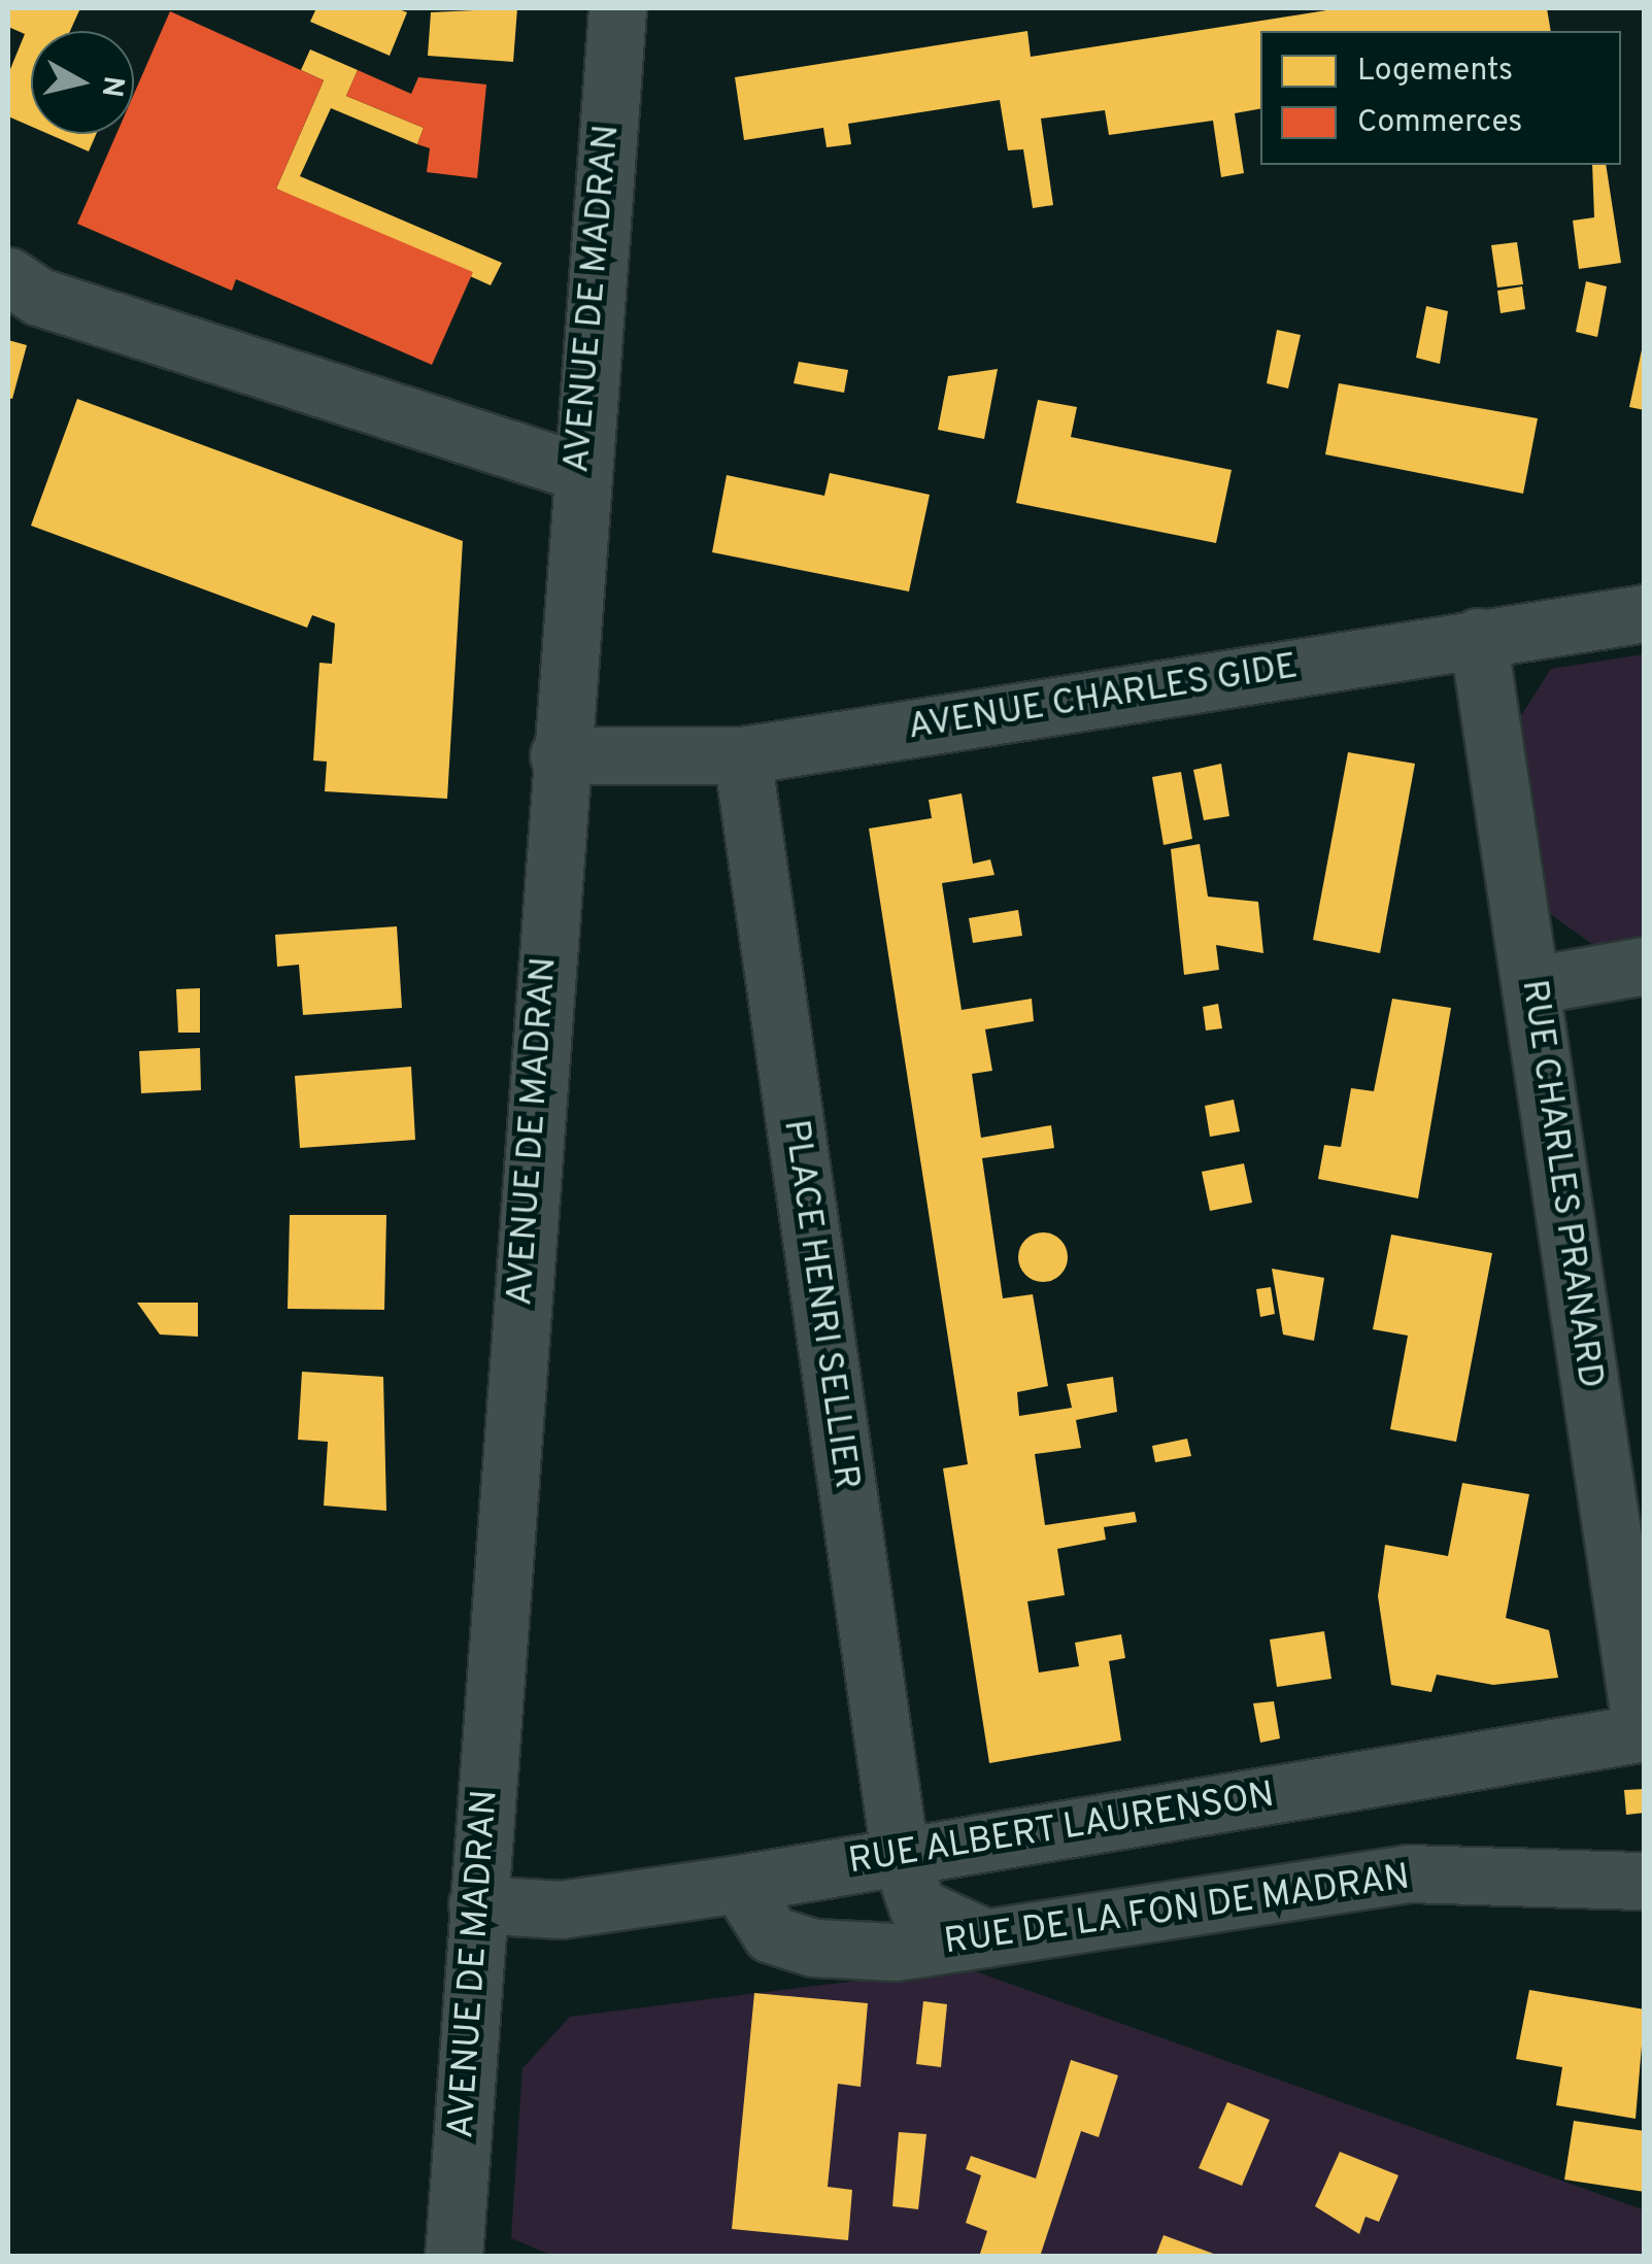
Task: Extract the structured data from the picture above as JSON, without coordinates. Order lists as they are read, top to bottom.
{
  "streets": {
    "street": [
      "AVENUE DE MADRAN",
      "AVENUE CHARLES GIDE",
      "RUE CHARLES PRANARD",
      "PLACE HENRI SELLIER",
      "RUE ALBERT LAURENSON",
      "RUE DE LA FON DE MADRAN"
    ]
  },
  "crossings": [
    ["AVENUE DE MADRAN", "AVENUE CHARLES GIDE"],
    ["AVENUE DE MADRAN", "RUE ALBERT LAURENSON"],
    ["AVENUE CHARLES GIDE", "RUE CHARLES PRANARD"],
    ["AVENUE CHARLES GIDE", "PLACE HENRI SELLIER"],
    ["RUE CHARLES PRANARD", "RUE ALBERT LAURENSON"],
    ["PLACE HENRI SELLIER", "RUE ALBERT LAURENSON"],
    ["PLACE HENRI SELLIER", "RUE DE LA FON DE MADRAN"],
    ["RUE ALBERT LAURENSON", "RUE DE LA FON DE MADRAN"]
  ],
  "legend": ["Logements", "Commerces"],
  "north": "right"
}
